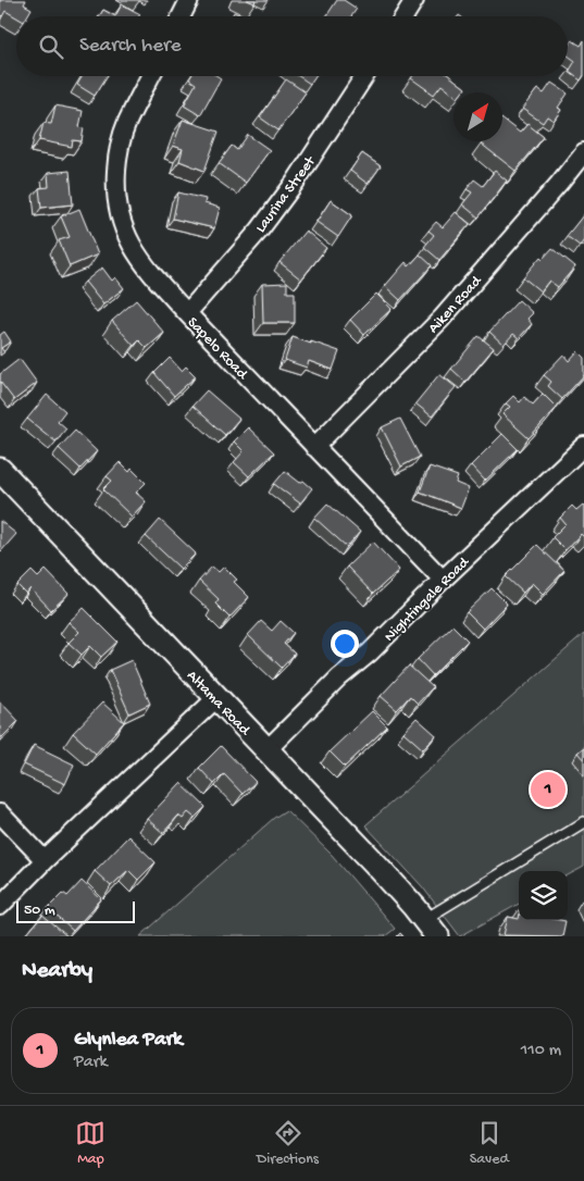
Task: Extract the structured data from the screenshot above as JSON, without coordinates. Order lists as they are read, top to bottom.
{
  "streets": {
    "street": [
      "Laurina Street",
      "Aiken Road",
      "Sapelo Road",
      "Nightingale Road",
      "Altama Road"
    ]
  },
  "crossings": [
    ["Laurina Street", "Sapelo Road"],
    ["Aiken Road", "Sapelo Road"],
    ["Sapelo Road", "Nightingale Road"],
    ["Nightingale Road", "Altama Road"]
  ],
  "scale_bar": "50 m",
  "north": "top right",
  "page": {
    "search": "Search here",
    "pins": "1",
    "scale": "50 m",
    "heading": "Nearby",
    "list": [
      {
        "mark": "1",
        "name": "Glynlea Park",
        "note": "Park",
        "value": "110 m"
      }
    ],
    "nav": ["Map", "Directions", "Saved"]
  }
}
